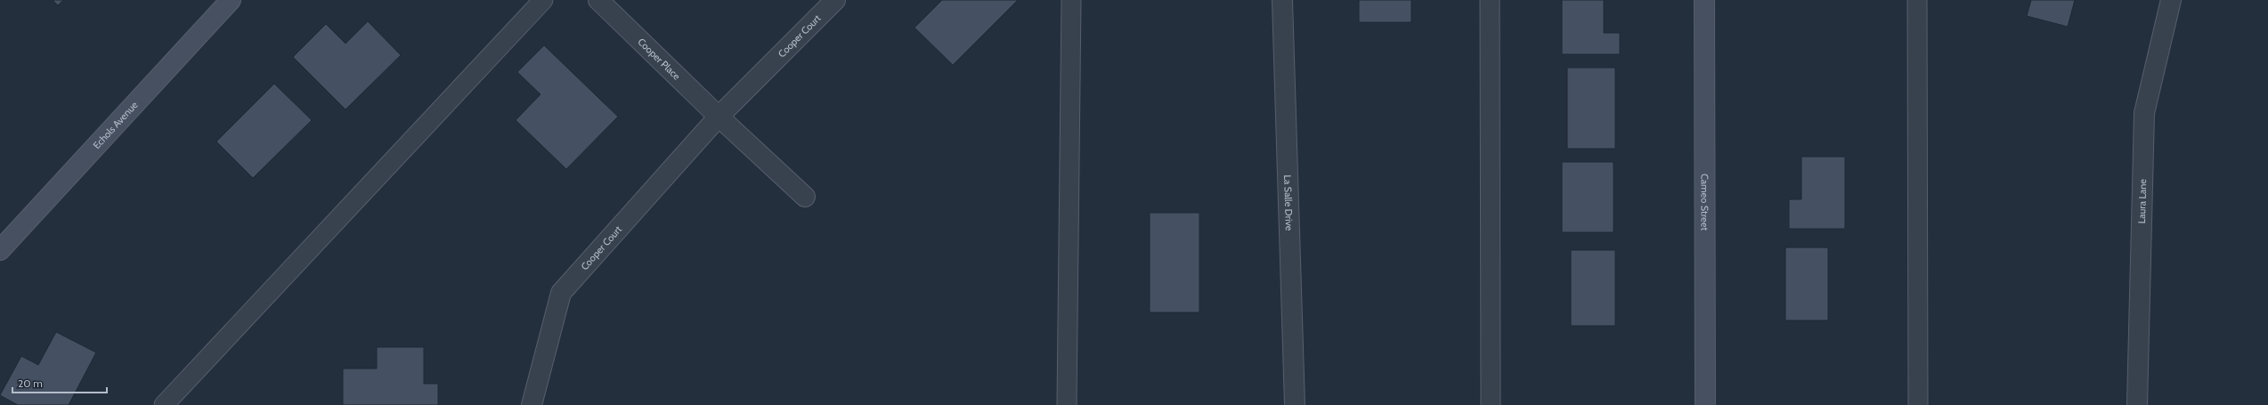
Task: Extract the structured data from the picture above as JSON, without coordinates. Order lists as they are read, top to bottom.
{
  "streets": {
    "street": [
      "Cooper Court",
      "Cooper Place",
      "Echols Avenue",
      "Laura Lane",
      "La Salle Drive",
      "Cameo Street"
    ]
  },
  "crossings": [
    ["Cooper Court", "Cooper Place"]
  ],
  "scale_bar": "20 m"
}
